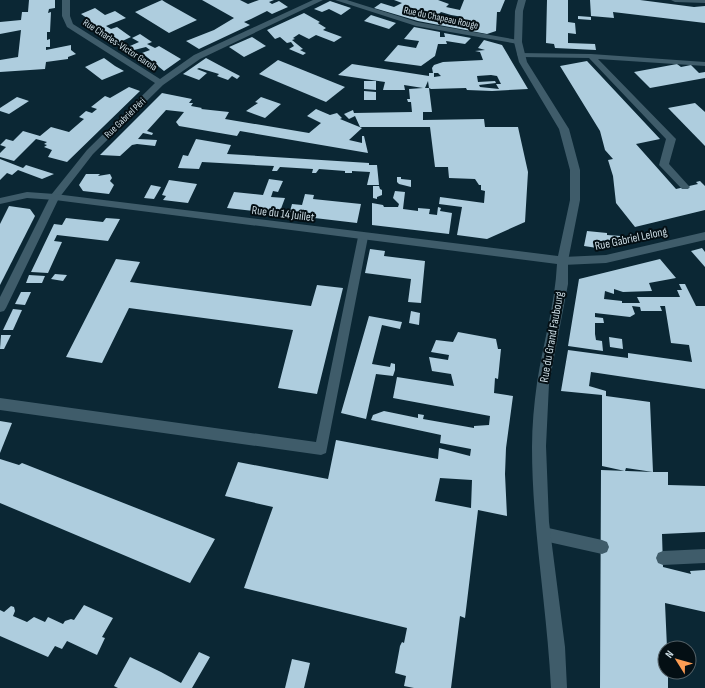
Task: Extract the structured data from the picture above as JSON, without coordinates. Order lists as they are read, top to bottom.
{
  "streets": {
    "main road": [
      "Rue du Chapeau Rouge",
      "Rue Charles-Victor Garola",
      "Rue Gabriel Péri",
      "Rue du 14 Juillet",
      "Rue Gabriel Lelong",
      "Rue du Grand Faubourg"
    ]
  },
  "crossings": [
    ["Rue du Chapeau Rouge", "Rue du Grand Faubourg"],
    ["Rue Charles-Victor Garola", "Rue Gabriel Péri"],
    ["Rue Gabriel Péri", "Rue du 14 Juillet"],
    ["Rue du 14 Juillet", "Rue Gabriel Lelong"],
    ["Rue du 14 Juillet", "Rue du Grand Faubourg"],
    ["Rue Gabriel Lelong", "Rue du Grand Faubourg"]
  ],
  "north": "top left"
}
